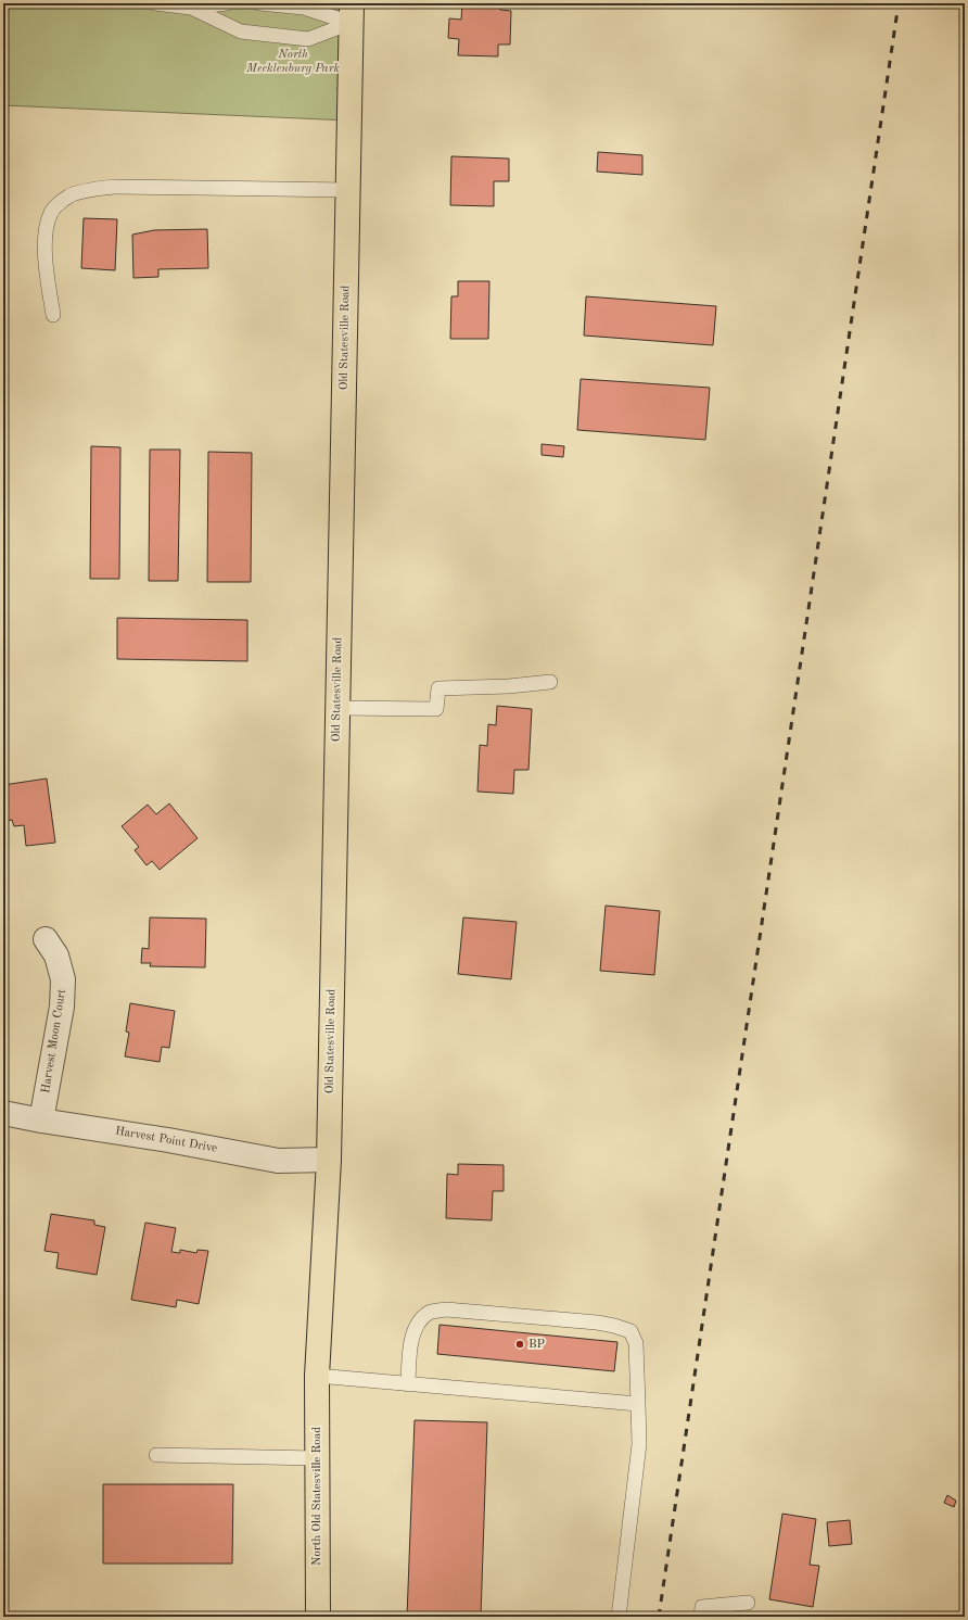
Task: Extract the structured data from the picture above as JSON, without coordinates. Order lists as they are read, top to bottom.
{
  "streets": {
    "main road": ["Old Statesville Road", "North Old Statesville Road"],
    "street": ["Harvest Moon Court", "Harvest Point Drive"]
  },
  "crossings": [
    ["Old Statesville Road", "Harvest Point Drive"],
    ["Old Statesville Road", "North Old Statesville Road"],
    ["Harvest Moon Court", "Harvest Point Drive"]
  ],
  "parks": ["North Mecklenburg Park"],
  "places": ["BP"]
}
